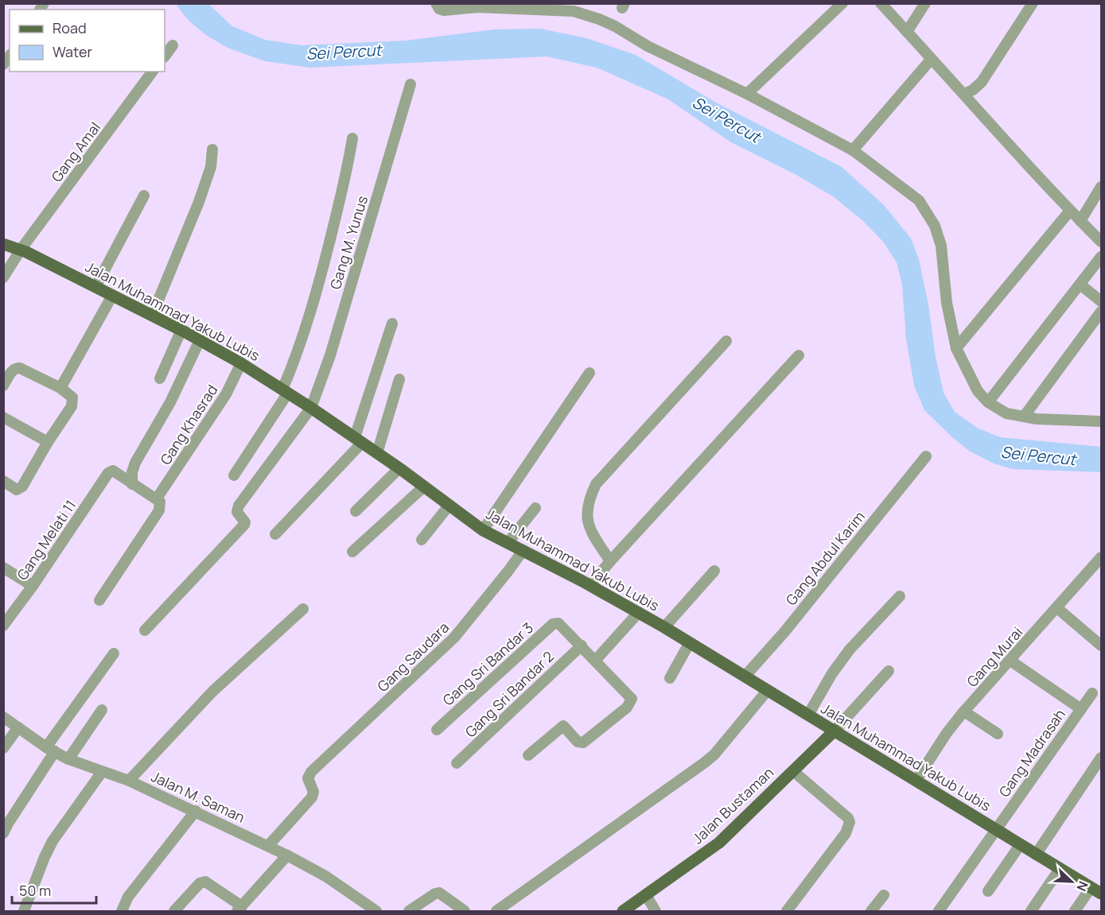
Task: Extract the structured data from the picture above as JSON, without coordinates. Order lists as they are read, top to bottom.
{
  "streets": {
    "main road": ["Jalan Muhammad Yakub Lubis", "Jalan Bustaman"],
    "street": [
      "Gang Amal",
      "Gang M. Yunus",
      "Gang Khasrad",
      "Gang Melati 11",
      "Gang Abdul Karim",
      "Gang Saudara",
      "Gang Murai",
      "Gang Sri Bandar 3",
      "Gang Sri Bandar 2",
      "Gang Madrasah",
      "Jalan M. Saman"
    ]
  },
  "crossings": [
    ["Gang Amal", "Jalan Muhammad Yakub Lubis"],
    ["Gang M. Yunus", "Jalan Muhammad Yakub Lubis"],
    ["Jalan Muhammad Yakub Lubis", "Gang Khasrad"],
    ["Jalan Muhammad Yakub Lubis", "Gang Abdul Karim"],
    ["Jalan Muhammad Yakub Lubis", "Gang Saudara"],
    ["Jalan Muhammad Yakub Lubis", "Gang Murai"],
    ["Jalan Muhammad Yakub Lubis", "Gang Madrasah"],
    ["Jalan Muhammad Yakub Lubis", "Jalan Bustaman"],
    ["Gang Saudara", "Jalan M. Saman"],
    ["Gang Sri Bandar 3", "Gang Sri Bandar 2"]
  ],
  "water": ["Sei Percut"],
  "legend": ["Road", "Water"],
  "scale_bar": "50 m",
  "north": "bottom right"
}
